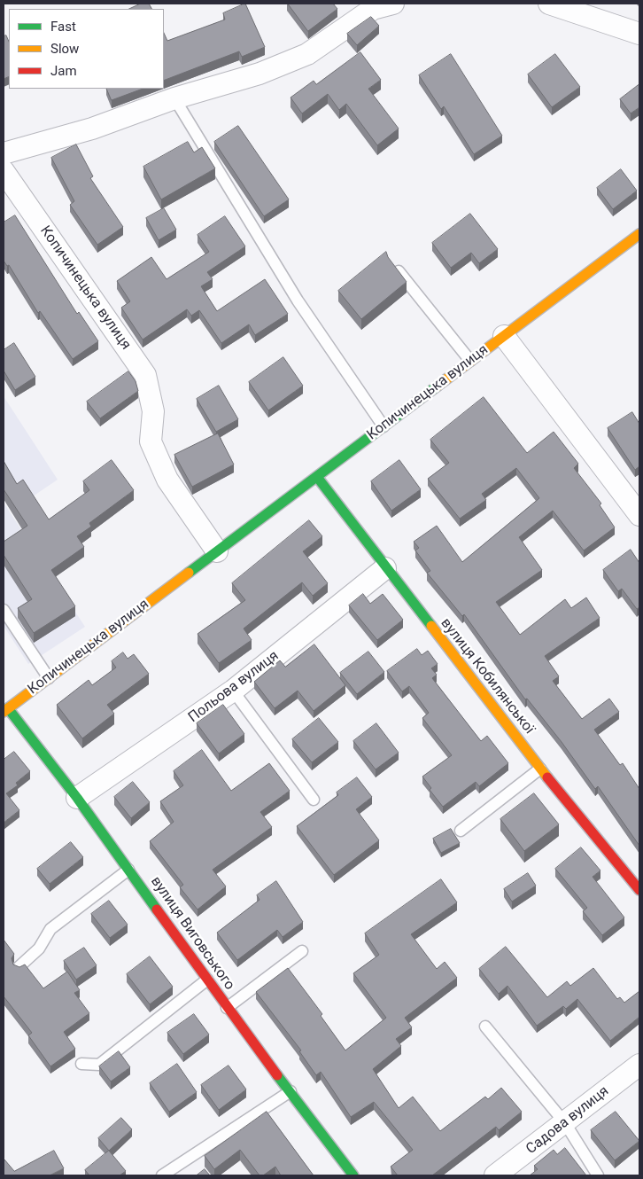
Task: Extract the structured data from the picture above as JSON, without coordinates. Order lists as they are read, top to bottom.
{
  "streets": {
    "street": [
      "Копичинецька вулиця",
      "вулиця Кобилянської",
      "Польова вулиця",
      "вулиця Виговського",
      "Садова вулиця"
    ]
  },
  "crossings": [
    ["Копичинецька вулиця", "вулиця Кобилянської"],
    ["Копичинецька вулиця", "вулиця Виговського"],
    ["вулиця Кобилянської", "Польова вулиця"],
    ["Польова вулиця", "вулиця Виговського"]
  ],
  "legend": ["Fast", "Slow", "Jam"]
}
